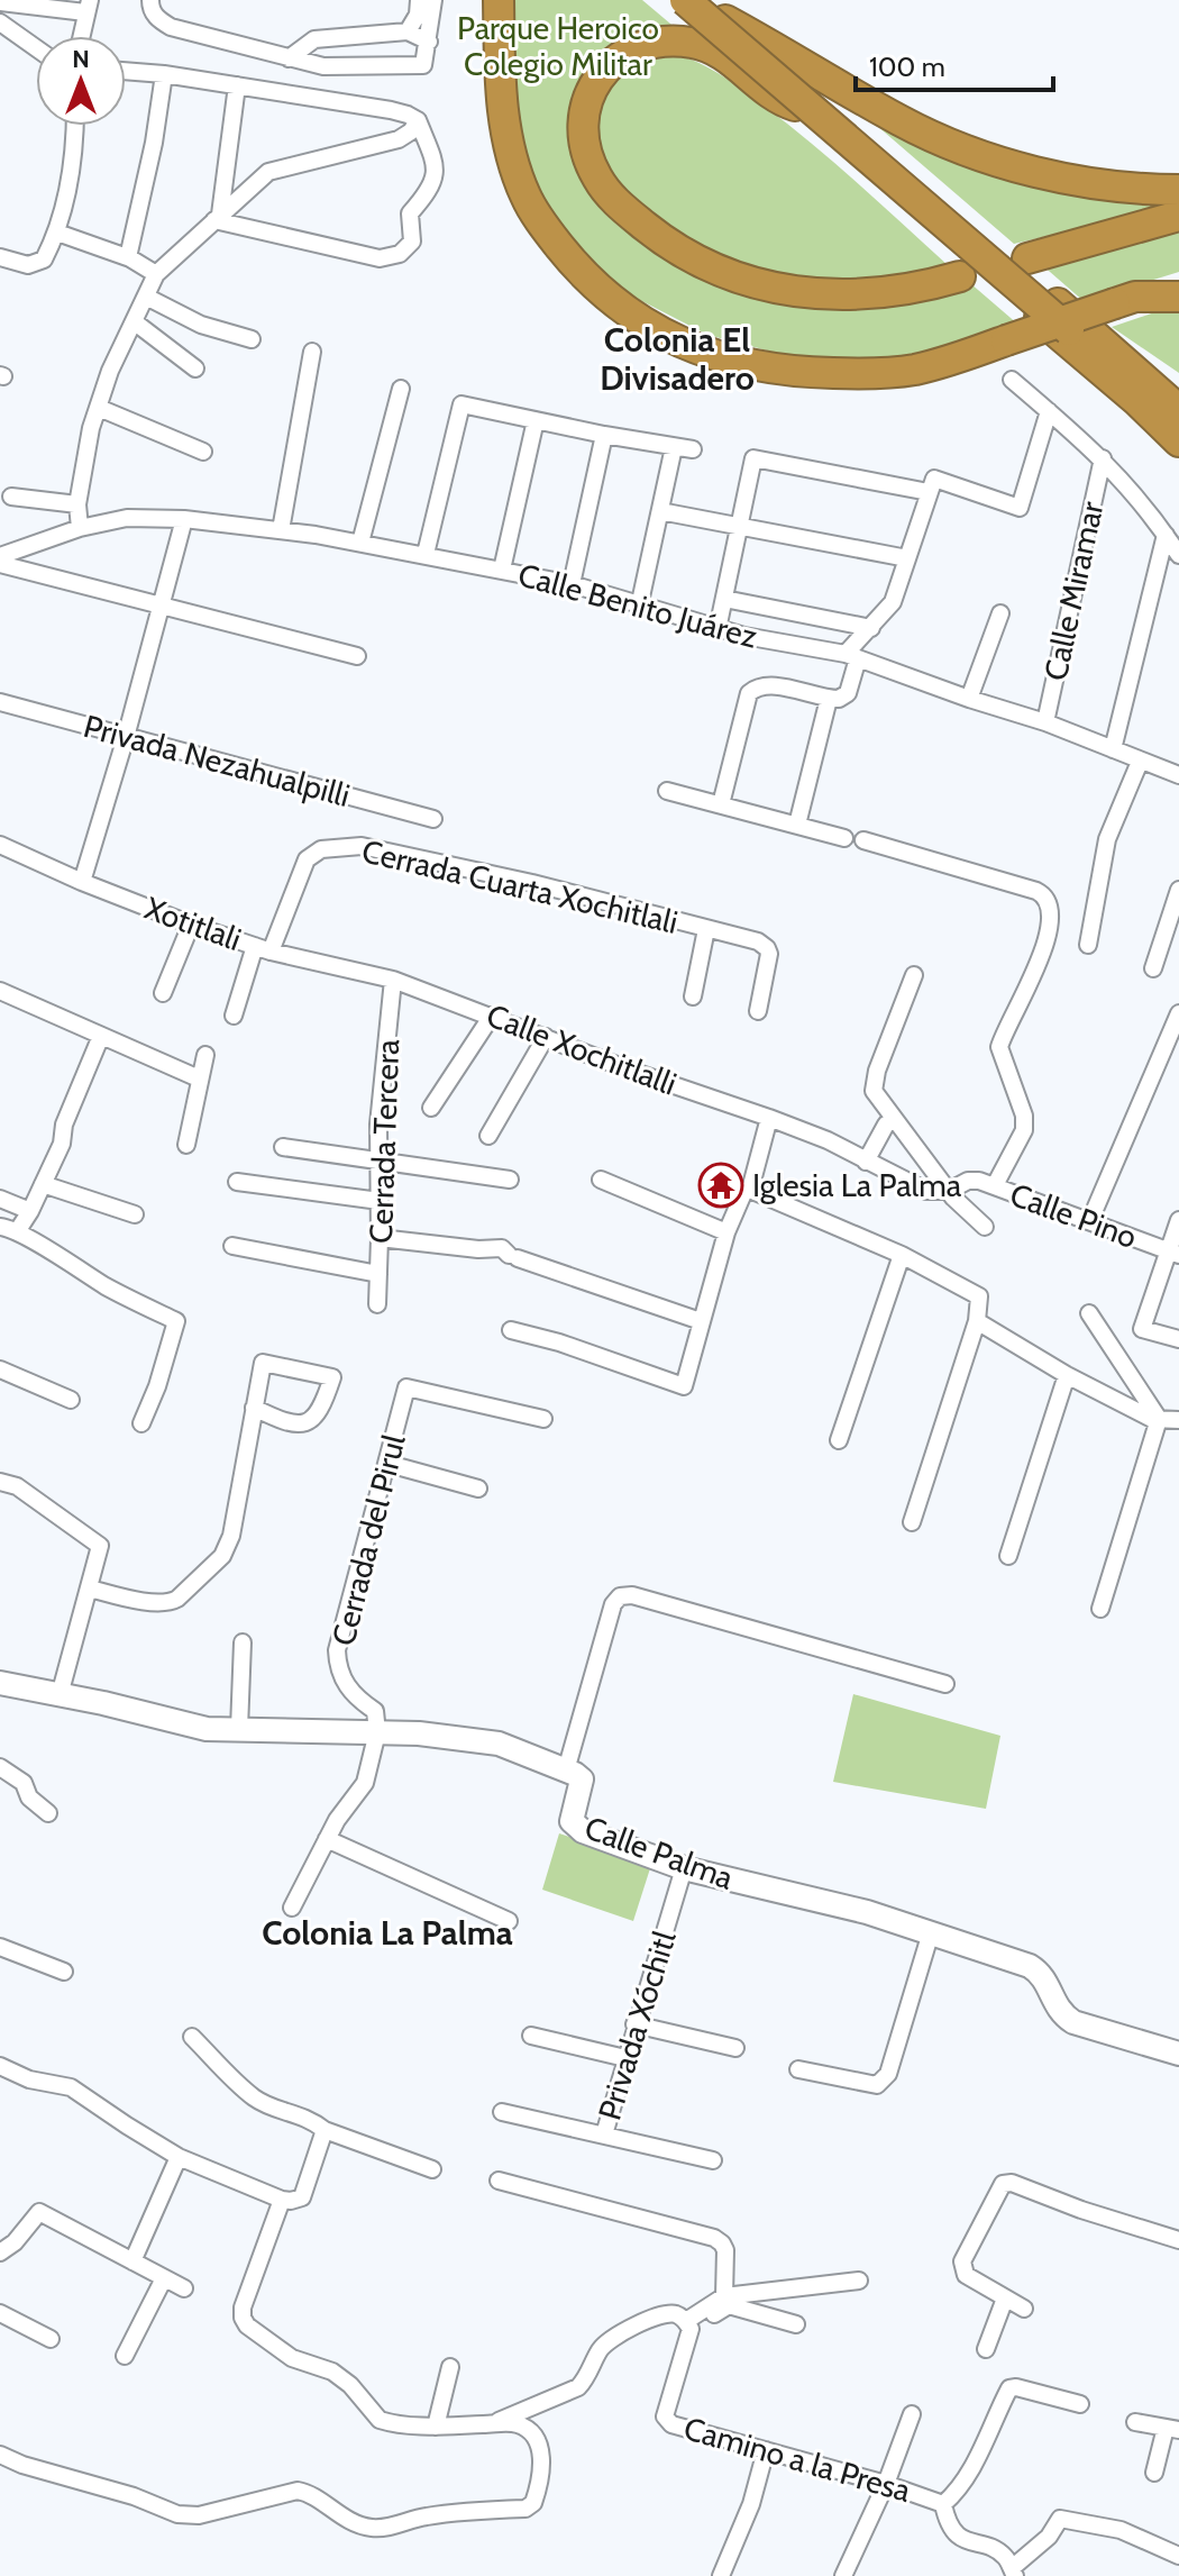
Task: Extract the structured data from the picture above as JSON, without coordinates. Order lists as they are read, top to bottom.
{
  "streets": {
    "street": [
      "Calle Miramar",
      "Calle Benito Juárez",
      "Privada Nezahualpilli",
      "Cerrada Cuarta Xochitlali",
      "Xotitlali",
      "Calle Xochitlalli",
      "Cerrada Tercera",
      "Calle Pino",
      "Cerrada del Pirul",
      "Calle Palma",
      "Privada Xóchitl",
      "Camino a la Presa"
    ]
  },
  "crossings": [
    ["Calle Miramar", "Calle Benito Juárez"],
    ["Cerrada Cuarta Xochitlali", "Xotitlali"],
    ["Xotitlali", "Calle Xochitlalli"],
    ["Xotitlali", "Cerrada Tercera"],
    ["Calle Xochitlalli", "Cerrada Tercera"],
    ["Calle Xochitlalli", "Calle Pino"],
    ["Cerrada del Pirul", "Calle Palma"],
    ["Calle Palma", "Privada Xóchitl"]
  ],
  "districts": ["Colonia El Divisadero", "Colonia La Palma"],
  "parks": ["Parque Heroico Colegio Militar"],
  "places": {
    "temple": ["Iglesia La Palma"]
  },
  "scale_bar": "100 m",
  "north": "top"
}
